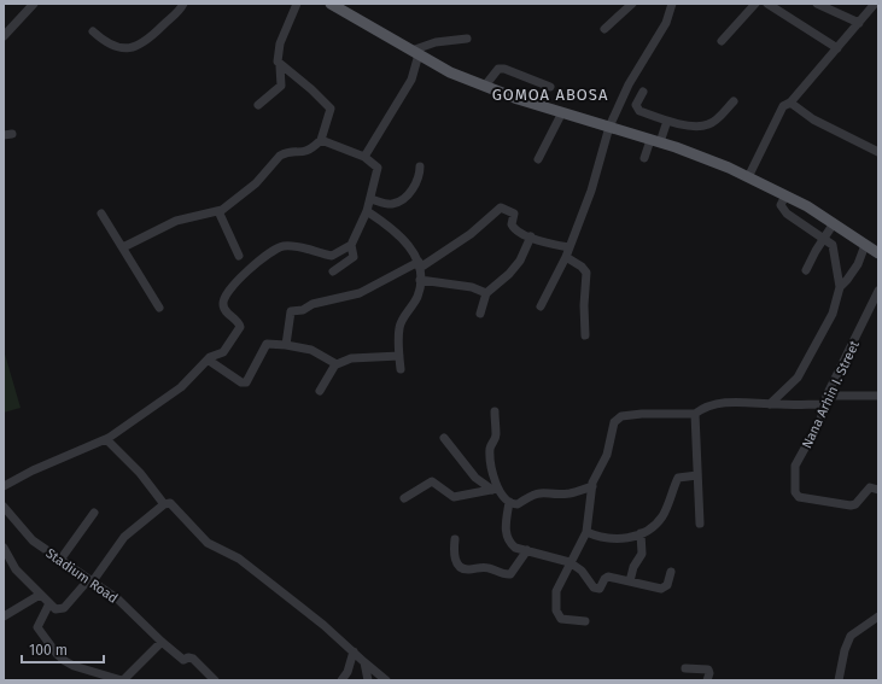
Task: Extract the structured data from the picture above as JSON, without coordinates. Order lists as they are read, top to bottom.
{
  "streets": {
    "street": ["Nana Arhin I. Street", "Stadium Road"]
  },
  "districts": ["GOMOA ABOSA"],
  "scale_bar": "100 m"
}
